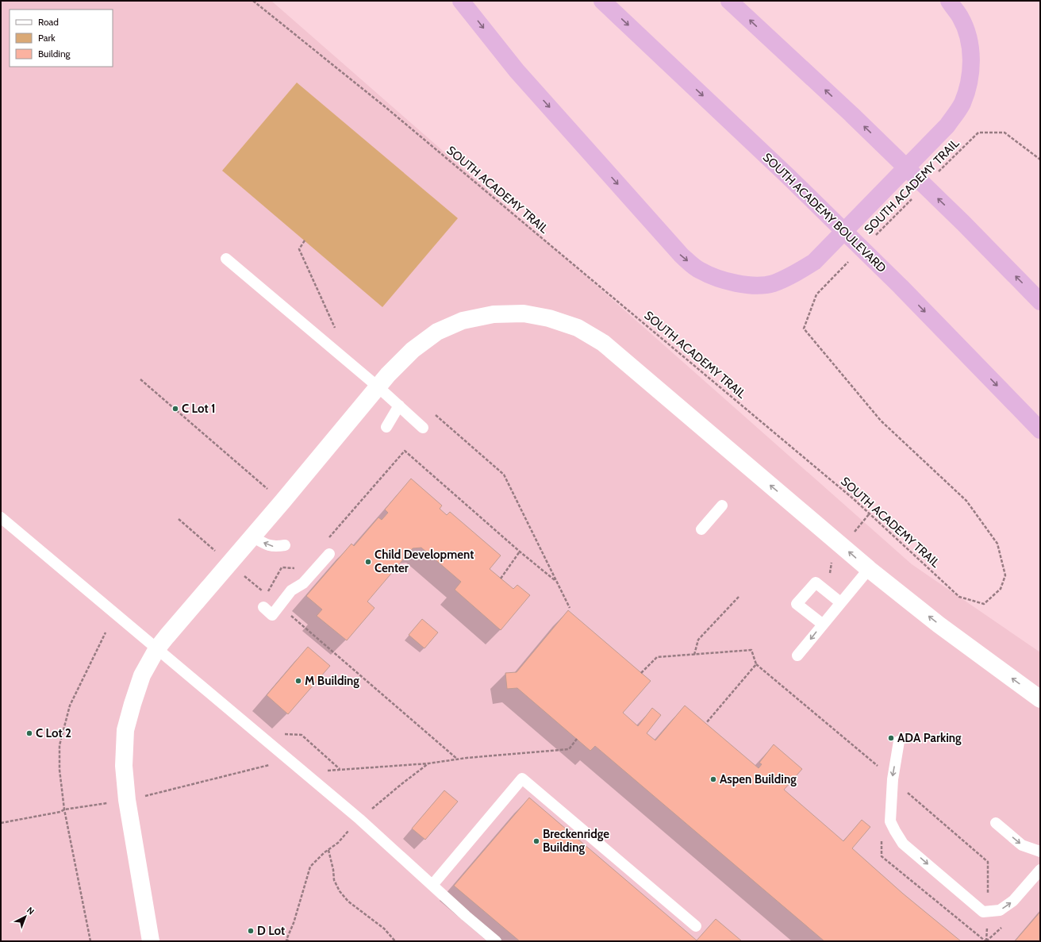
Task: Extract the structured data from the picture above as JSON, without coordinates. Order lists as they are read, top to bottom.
{
  "streets": {
    "highway": ["SOUTH ACADEMY BOULEVARD"],
    "path": ["SOUTH ACADEMY TRAIL"]
  },
  "places": [
    "C Lot 1",
    "Child Development Center",
    "M Building",
    "C Lot 2",
    "ADA Parking",
    "Aspen Building",
    "Breckenridge Building",
    "D Lot"
  ],
  "legend": ["Road", "Park", "Building"],
  "north": "top right"
}
